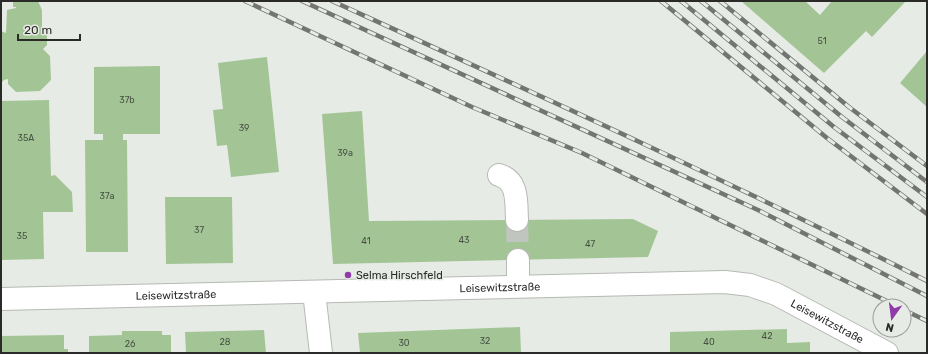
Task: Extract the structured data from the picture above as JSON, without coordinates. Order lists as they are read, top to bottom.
{
  "streets": {
    "street": ["Leisewitzstraße"]
  },
  "places": ["Selma Hirschfeld"],
  "house_numbers": [
    "51",
    "37b",
    "39",
    "35A",
    "39a",
    "37a",
    "37",
    "35",
    "43",
    "41",
    "47",
    "42",
    "32",
    "28",
    "40",
    "30",
    "26"
  ],
  "scale_bar": "20 m",
  "north": "bottom"
}
